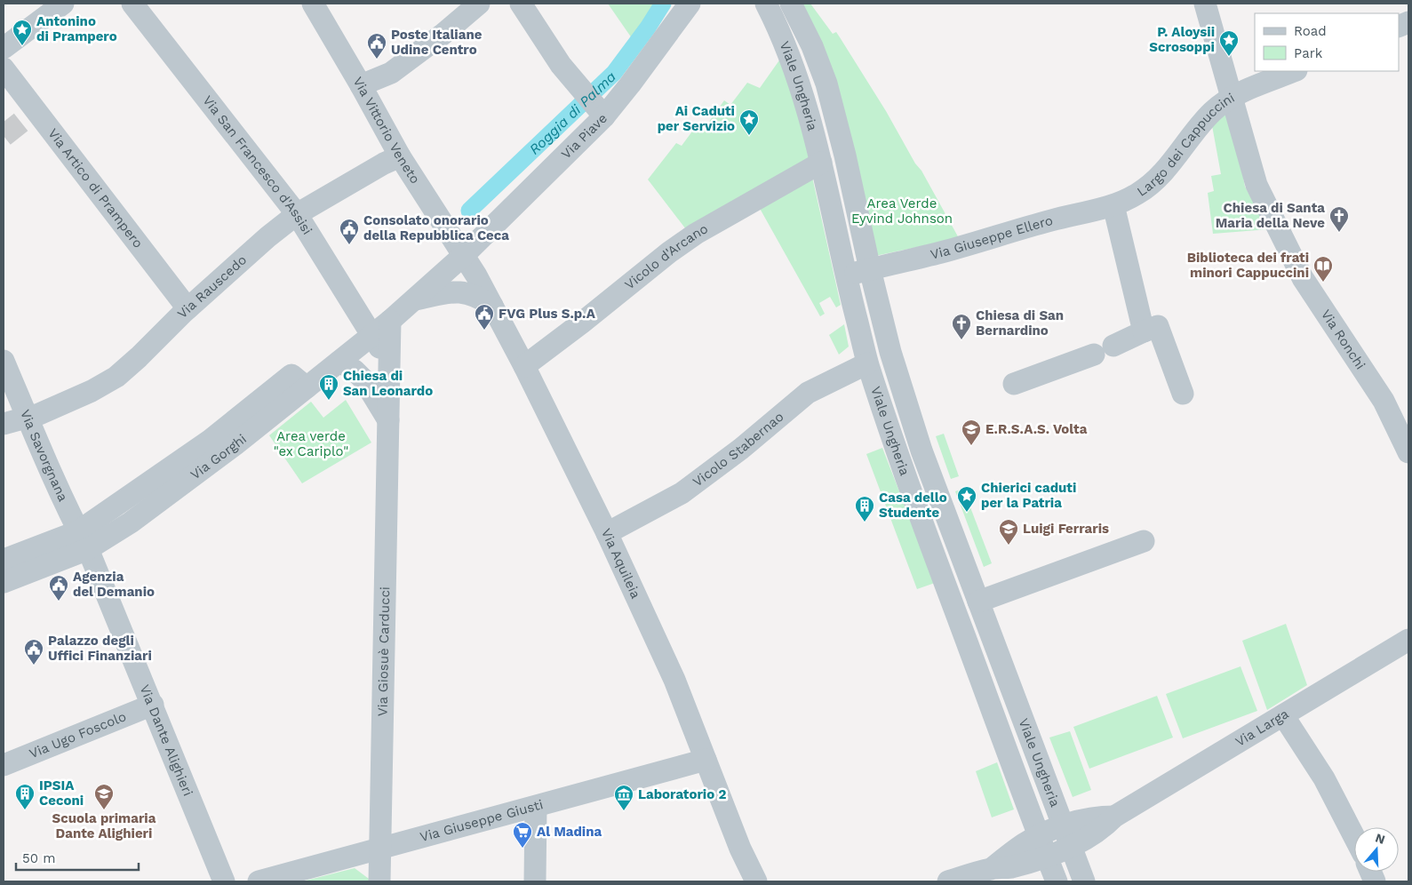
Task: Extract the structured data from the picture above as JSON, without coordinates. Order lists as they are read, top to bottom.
{
  "streets": {
    "street": [
      "Viale Ungheria",
      "Via Vittorio Veneto",
      "Via Piave",
      "Largo dei Cappuccini",
      "Via San Francesco d'Assisi",
      "Via Artico di Prampero",
      "Via Giuseppe Ellero",
      "Vicolo d'Arcano",
      "Via Rauscedo",
      "Via Ronchi",
      "Vicolo Stabernao",
      "Via Savorgnana",
      "Via Gorghi",
      "Via Aquileia",
      "Via Giosuè Carducci",
      "Via Larga",
      "Via Ugo Foscolo",
      "Via Dante Alighieri",
      "Via Giuseppe Giusti"
    ]
  },
  "crossings": [
    ["Viale Ungheria", "Via Giuseppe Ellero"],
    ["Viale Ungheria", "Vicolo d'Arcano"],
    ["Viale Ungheria", "Vicolo Stabernao"],
    ["Viale Ungheria", "Via Larga"],
    ["Via Vittorio Veneto", "Via Piave"],
    ["Via Vittorio Veneto", "Via Rauscedo"],
    ["Via Vittorio Veneto", "Via Gorghi"],
    ["Via Vittorio Veneto", "Via Aquileia"],
    ["Via Piave", "Via Gorghi"],
    ["Via Piave", "Via Aquileia"],
    ["Largo dei Cappuccini", "Via Giuseppe Ellero"],
    ["Largo dei Cappuccini", "Via Ronchi"],
    ["Via San Francesco d'Assisi", "Via Rauscedo"],
    ["Via San Francesco d'Assisi", "Via Gorghi"],
    ["Via Artico di Prampero", "Via Rauscedo"],
    ["Vicolo d'Arcano", "Via Aquileia"],
    ["Via Rauscedo", "Via Savorgnana"],
    ["Vicolo Stabernao", "Via Aquileia"],
    ["Via Savorgnana", "Via Gorghi"],
    ["Via Savorgnana", "Via Dante Alighieri"],
    ["Via Gorghi", "Via Aquileia"],
    ["Via Gorghi", "Via Giosuè Carducci"],
    ["Via Gorghi", "Via Dante Alighieri"],
    ["Via Aquileia", "Via Giuseppe Giusti"],
    ["Via Giosuè Carducci", "Via Giuseppe Giusti"],
    ["Via Ugo Foscolo", "Via Dante Alighieri"]
  ],
  "water": ["Roggia di Palma"],
  "parks": ["Area Verde Eyvind Johnson", "Area verde \"ex Cariplo\""],
  "places": {
    "place": [
      "Antonino di Prampero",
      "P. Aloysii Scrosoppi",
      "Ai Caduti per Servizio",
      "Chierici caduti per la Patria"
    ],
    "public building": [
      "Poste Italiane Udine Centro",
      "Consolato onorario della Repubblica Ceca",
      "FVG Plus S.p.A",
      "Agenzia del Demanio",
      "Palazzo degli Uffici Finanziari"
    ],
    "church": ["Chiesa di Santa Maria della Neve", "Chiesa di San Bernardino"],
    "library": ["Biblioteca dei frati minori Cappuccini"],
    "building": ["Chiesa di San Leonardo", "Casa dello Studente", "IPSIA Ceconi"],
    "school or university": ["E.R.S.A.S. Volta", "Luigi Ferraris", "Scuola primaria Dante Alighieri"],
    "museum": ["Laboratorio 2"],
    "supermarket": ["Al Madina"]
  },
  "legend": ["Road", "Park"],
  "scale_bar": "50 m",
  "north": "top"
}
